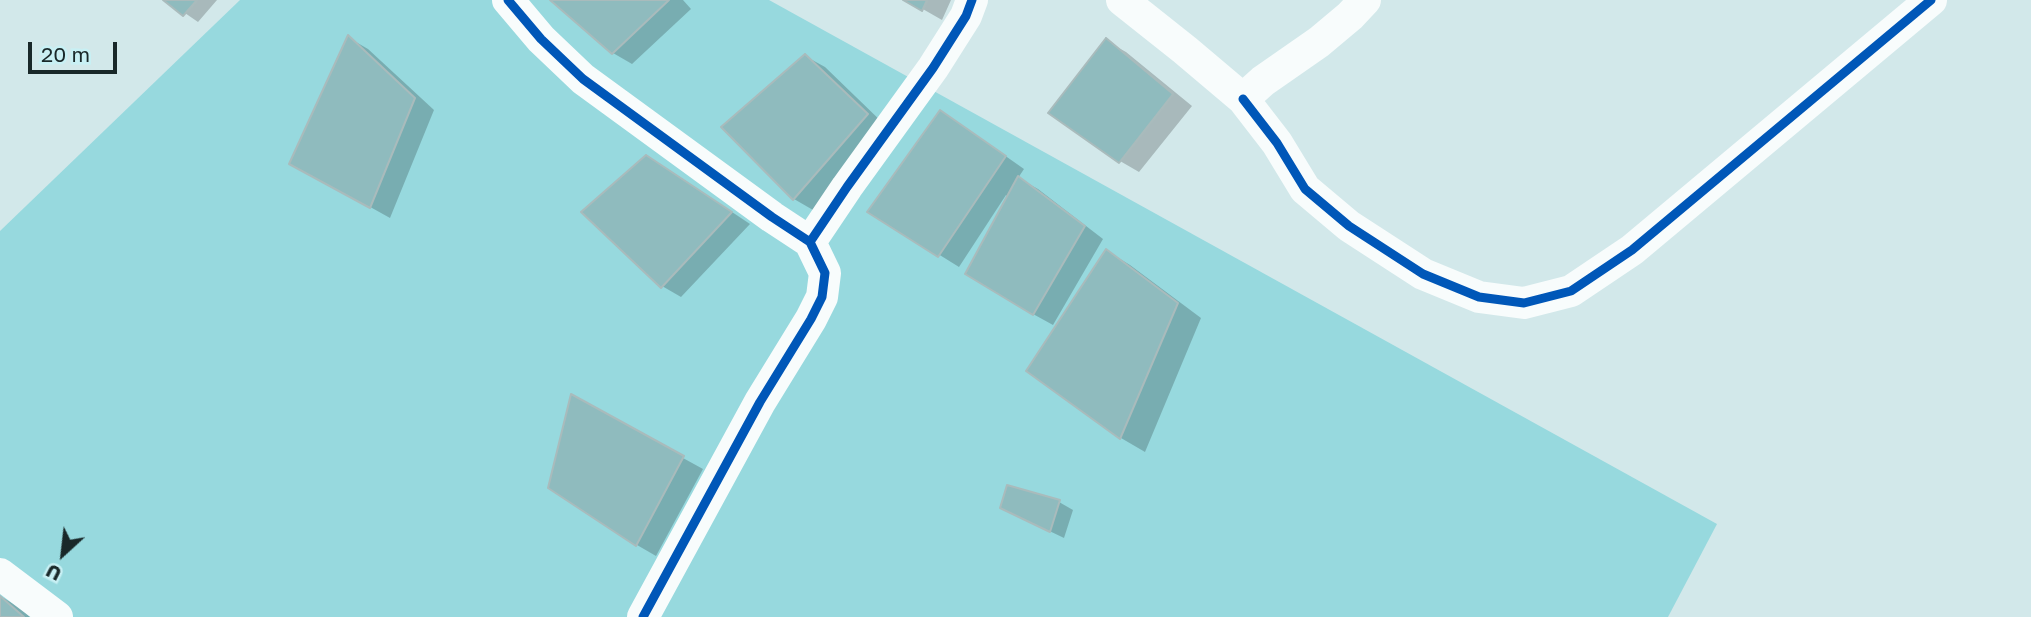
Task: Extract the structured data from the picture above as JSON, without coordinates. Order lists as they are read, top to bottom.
{
  "scale_bar": "20 m",
  "north": "bottom left"
}
